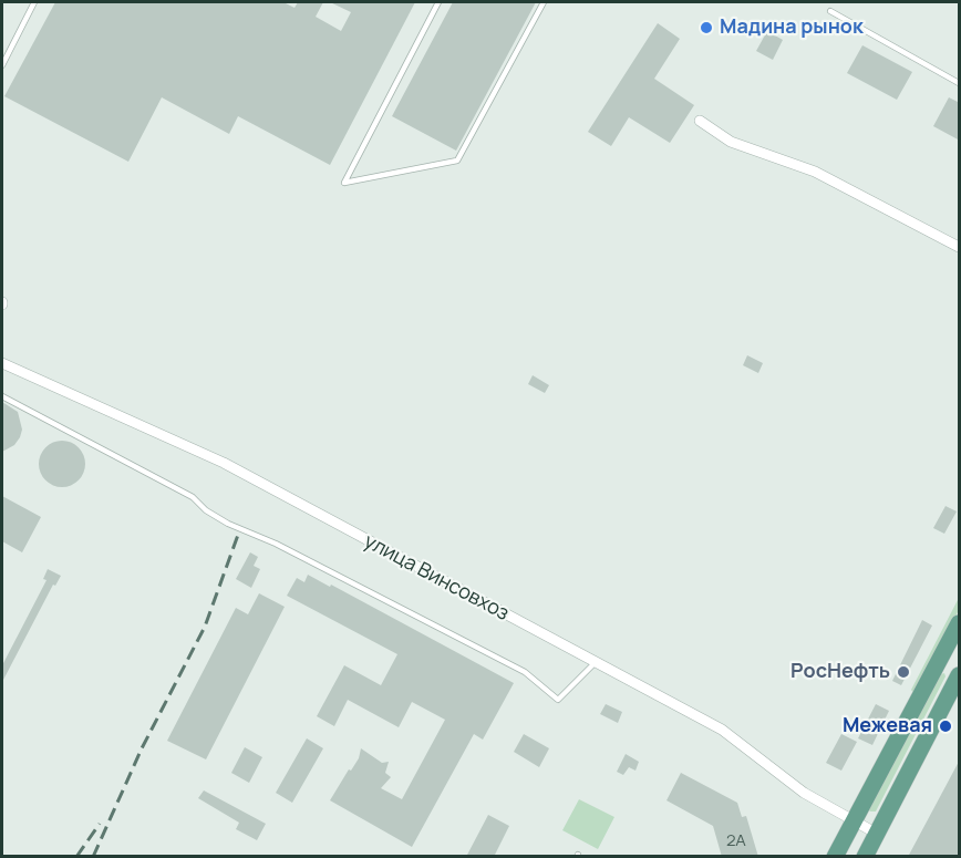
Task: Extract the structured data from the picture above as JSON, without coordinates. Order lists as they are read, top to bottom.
{
  "streets": {
    "street": ["улица Винсовхоз"]
  },
  "places": ["Мадина рынок", "РосНефть", "Межевая"],
  "house_numbers": ["2А"]
}
